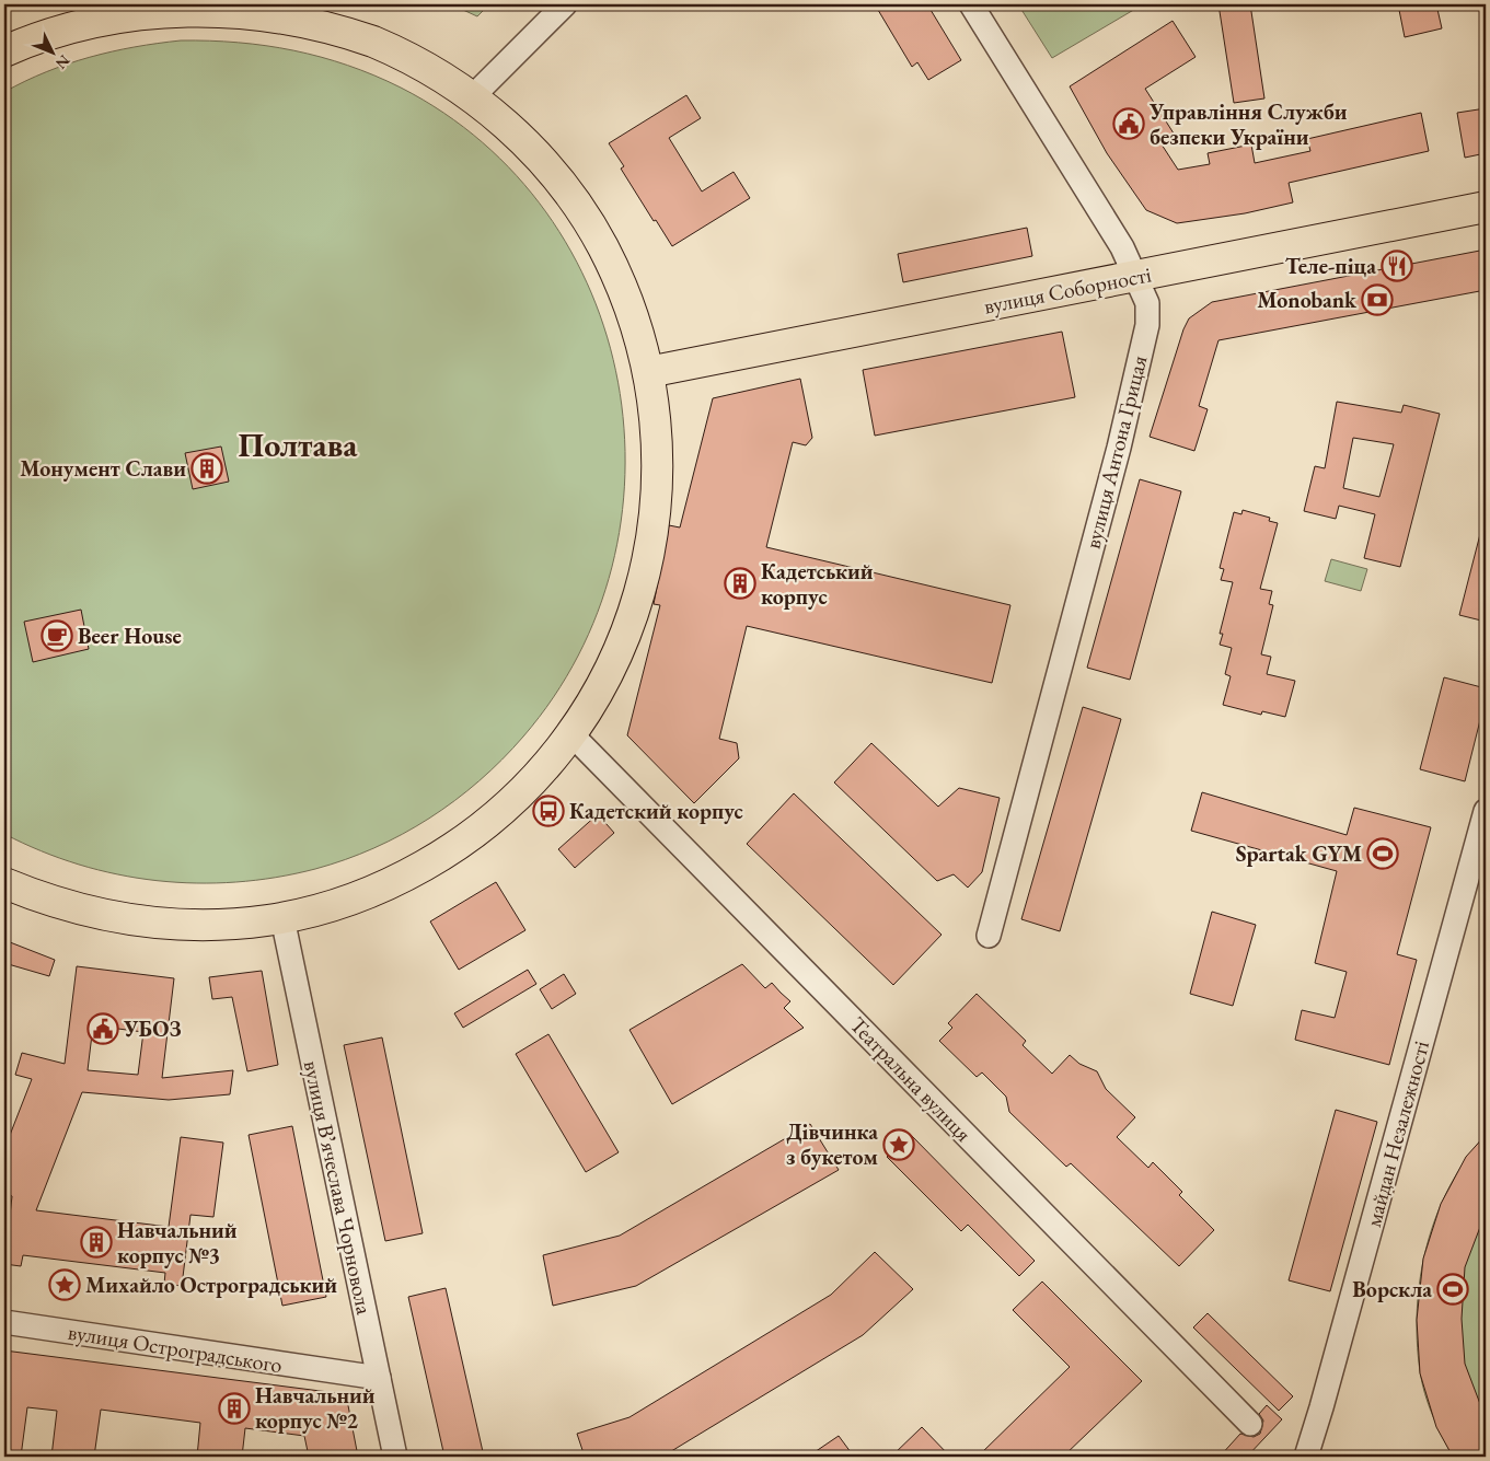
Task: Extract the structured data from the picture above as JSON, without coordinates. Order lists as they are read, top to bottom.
{
  "streets": {
    "main road": ["вулиця Соборності"],
    "street": [
      "вулиця Антона Грицая",
      "Театральна вулиця",
      "майдан Незалежності",
      "вулиця Вʼячеслава Чорновола",
      "вулиця Остроградського"
    ]
  },
  "crossings": [
    ["вулиця Соборності", "вулиця Антона Грицая"],
    ["вулиця Вʼячеслава Чорновола", "вулиця Остроградського"]
  ],
  "districts": ["Полтава"],
  "places": {
    "public building": ["Управління Служби безпеки України", "УБОЗ"],
    "restaurant": ["Теле-піца"],
    "bank": ["Monobank"],
    "building": [
      "Монумент Слави",
      "Кадетський корпус",
      "Навчальний корпус №3",
      "Навчальний корпус №2"
    ],
    "cafe": ["Beer House"],
    "bus stop": ["Кадетский корпус"],
    "sports": ["Spartak GYM", "Ворскла"],
    "place": ["Дівчинка з букетом", "Михайло Остроградський"]
  },
  "north": "bottom right"
}
